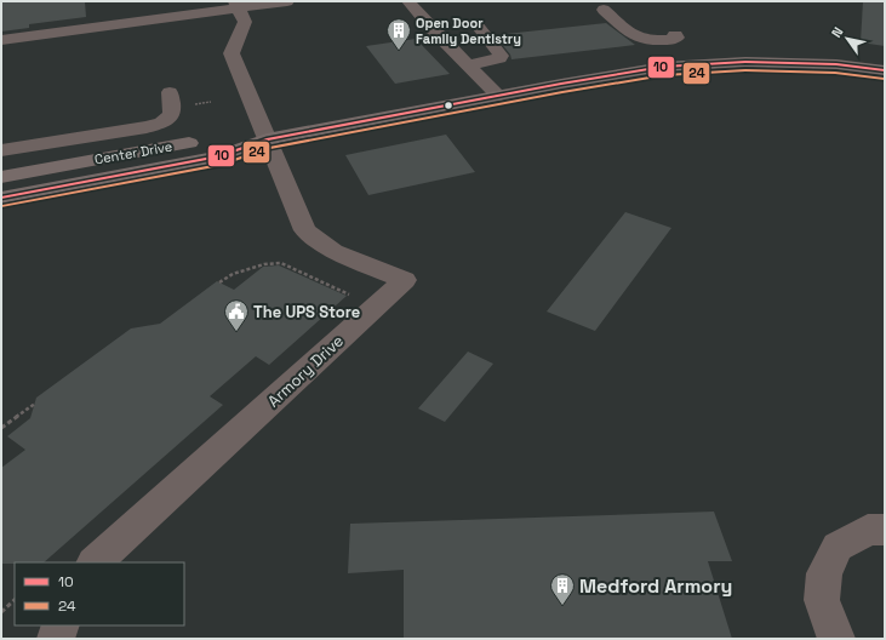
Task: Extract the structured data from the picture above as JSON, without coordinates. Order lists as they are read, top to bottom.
{
  "streets": {
    "main road": ["Center Drive"],
    "street": ["Armory Drive"]
  },
  "crossings": [
    ["Center Drive", "Armory Drive"]
  ],
  "places": {
    "building": ["Open Door Family Dentistry", "Medford Armory"],
    "public building": ["The UPS Store"]
  },
  "lines": ["transit line 10", "transit line 24"],
  "legend": ["10", "24"],
  "north": "top left"
}
